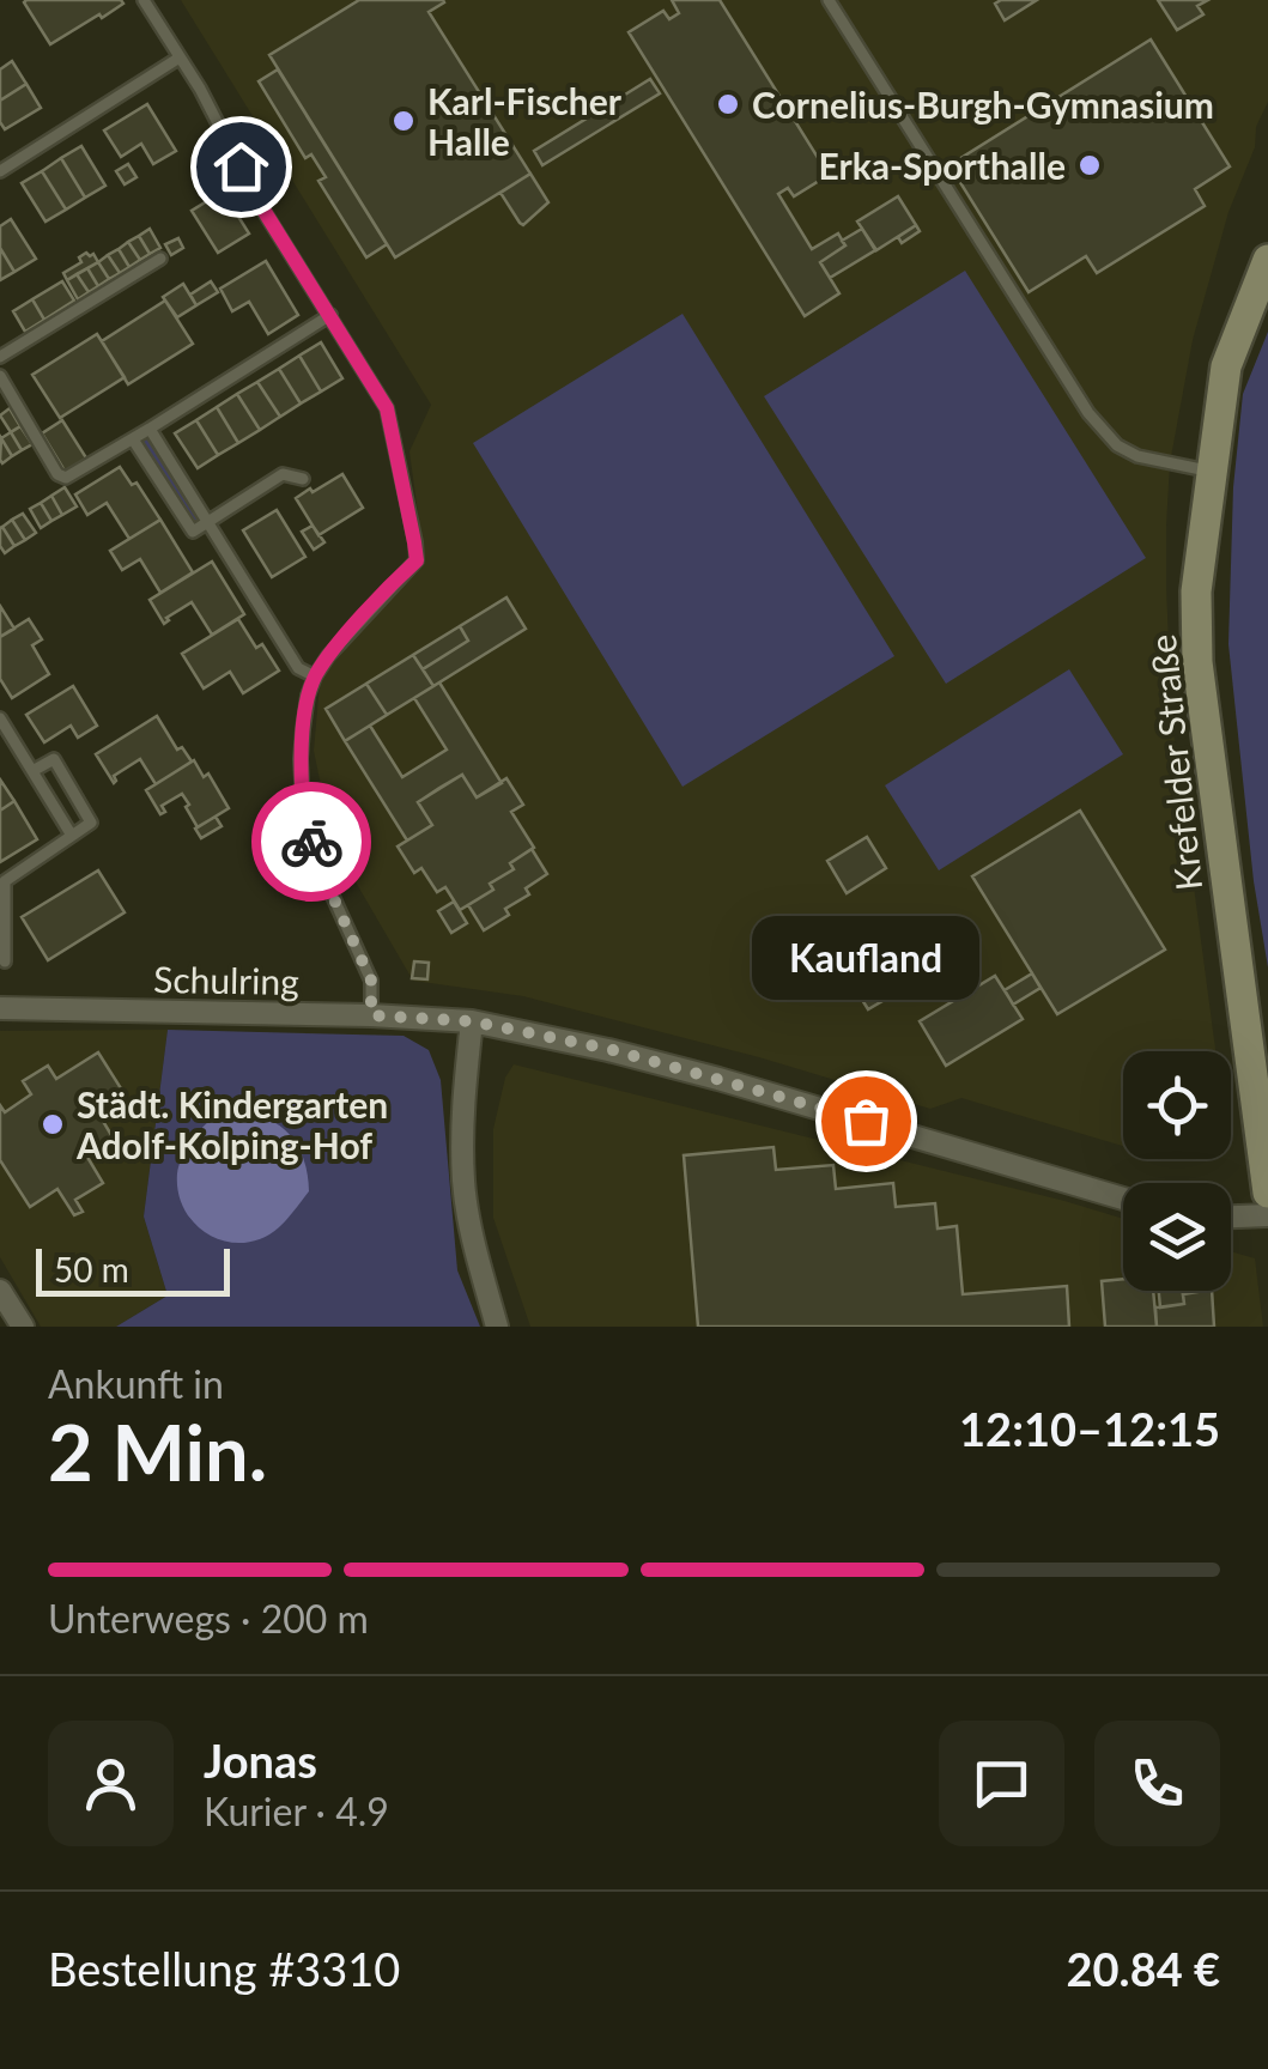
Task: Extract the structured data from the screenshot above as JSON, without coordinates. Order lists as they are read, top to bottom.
{
  "streets": {
    "main road": ["Krefelder Straße"],
    "street": ["Schulring"]
  },
  "places": [
    "Cornelius-Burgh-Gymnasium",
    "Karl-Fischer Halle",
    "Erka-Sporthalle",
    "Kaufland",
    "Städt. Kindergarten Adolf-Kolping-Hof"
  ],
  "scale_bar": "50 m",
  "page": {
    "bubble": "Kaufland",
    "scale": "50 m",
    "heading": ["2 Min.", "Ankunft in", "12:10–12:15"],
    "panel": [
      "Jonas",
      "Kurier · 4.9",
      "Bestellung #3310",
      "20.84 €"
    ],
    "bar": "Unterwegs · 200 m"
  }
}
